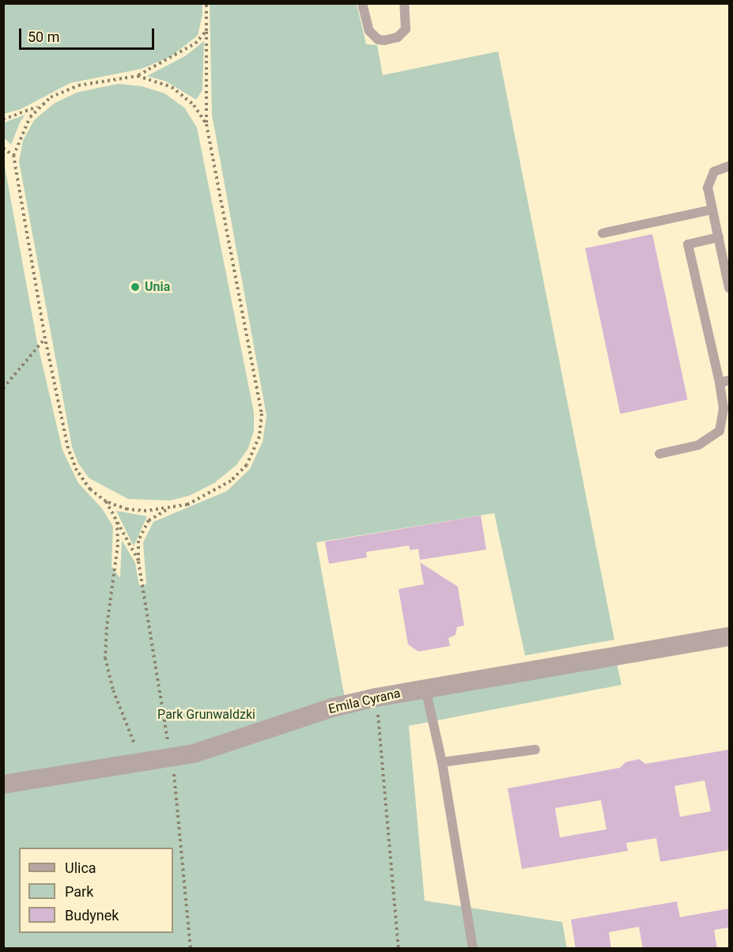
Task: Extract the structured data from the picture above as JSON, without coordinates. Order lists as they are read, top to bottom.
{
  "streets": {
    "street": ["Emila Cyrana"]
  },
  "parks": ["Park Grunwaldzki"],
  "places": ["Unia"],
  "legend": ["Ulica", "Park", "Budynek"],
  "scale_bar": "50 m"
}
